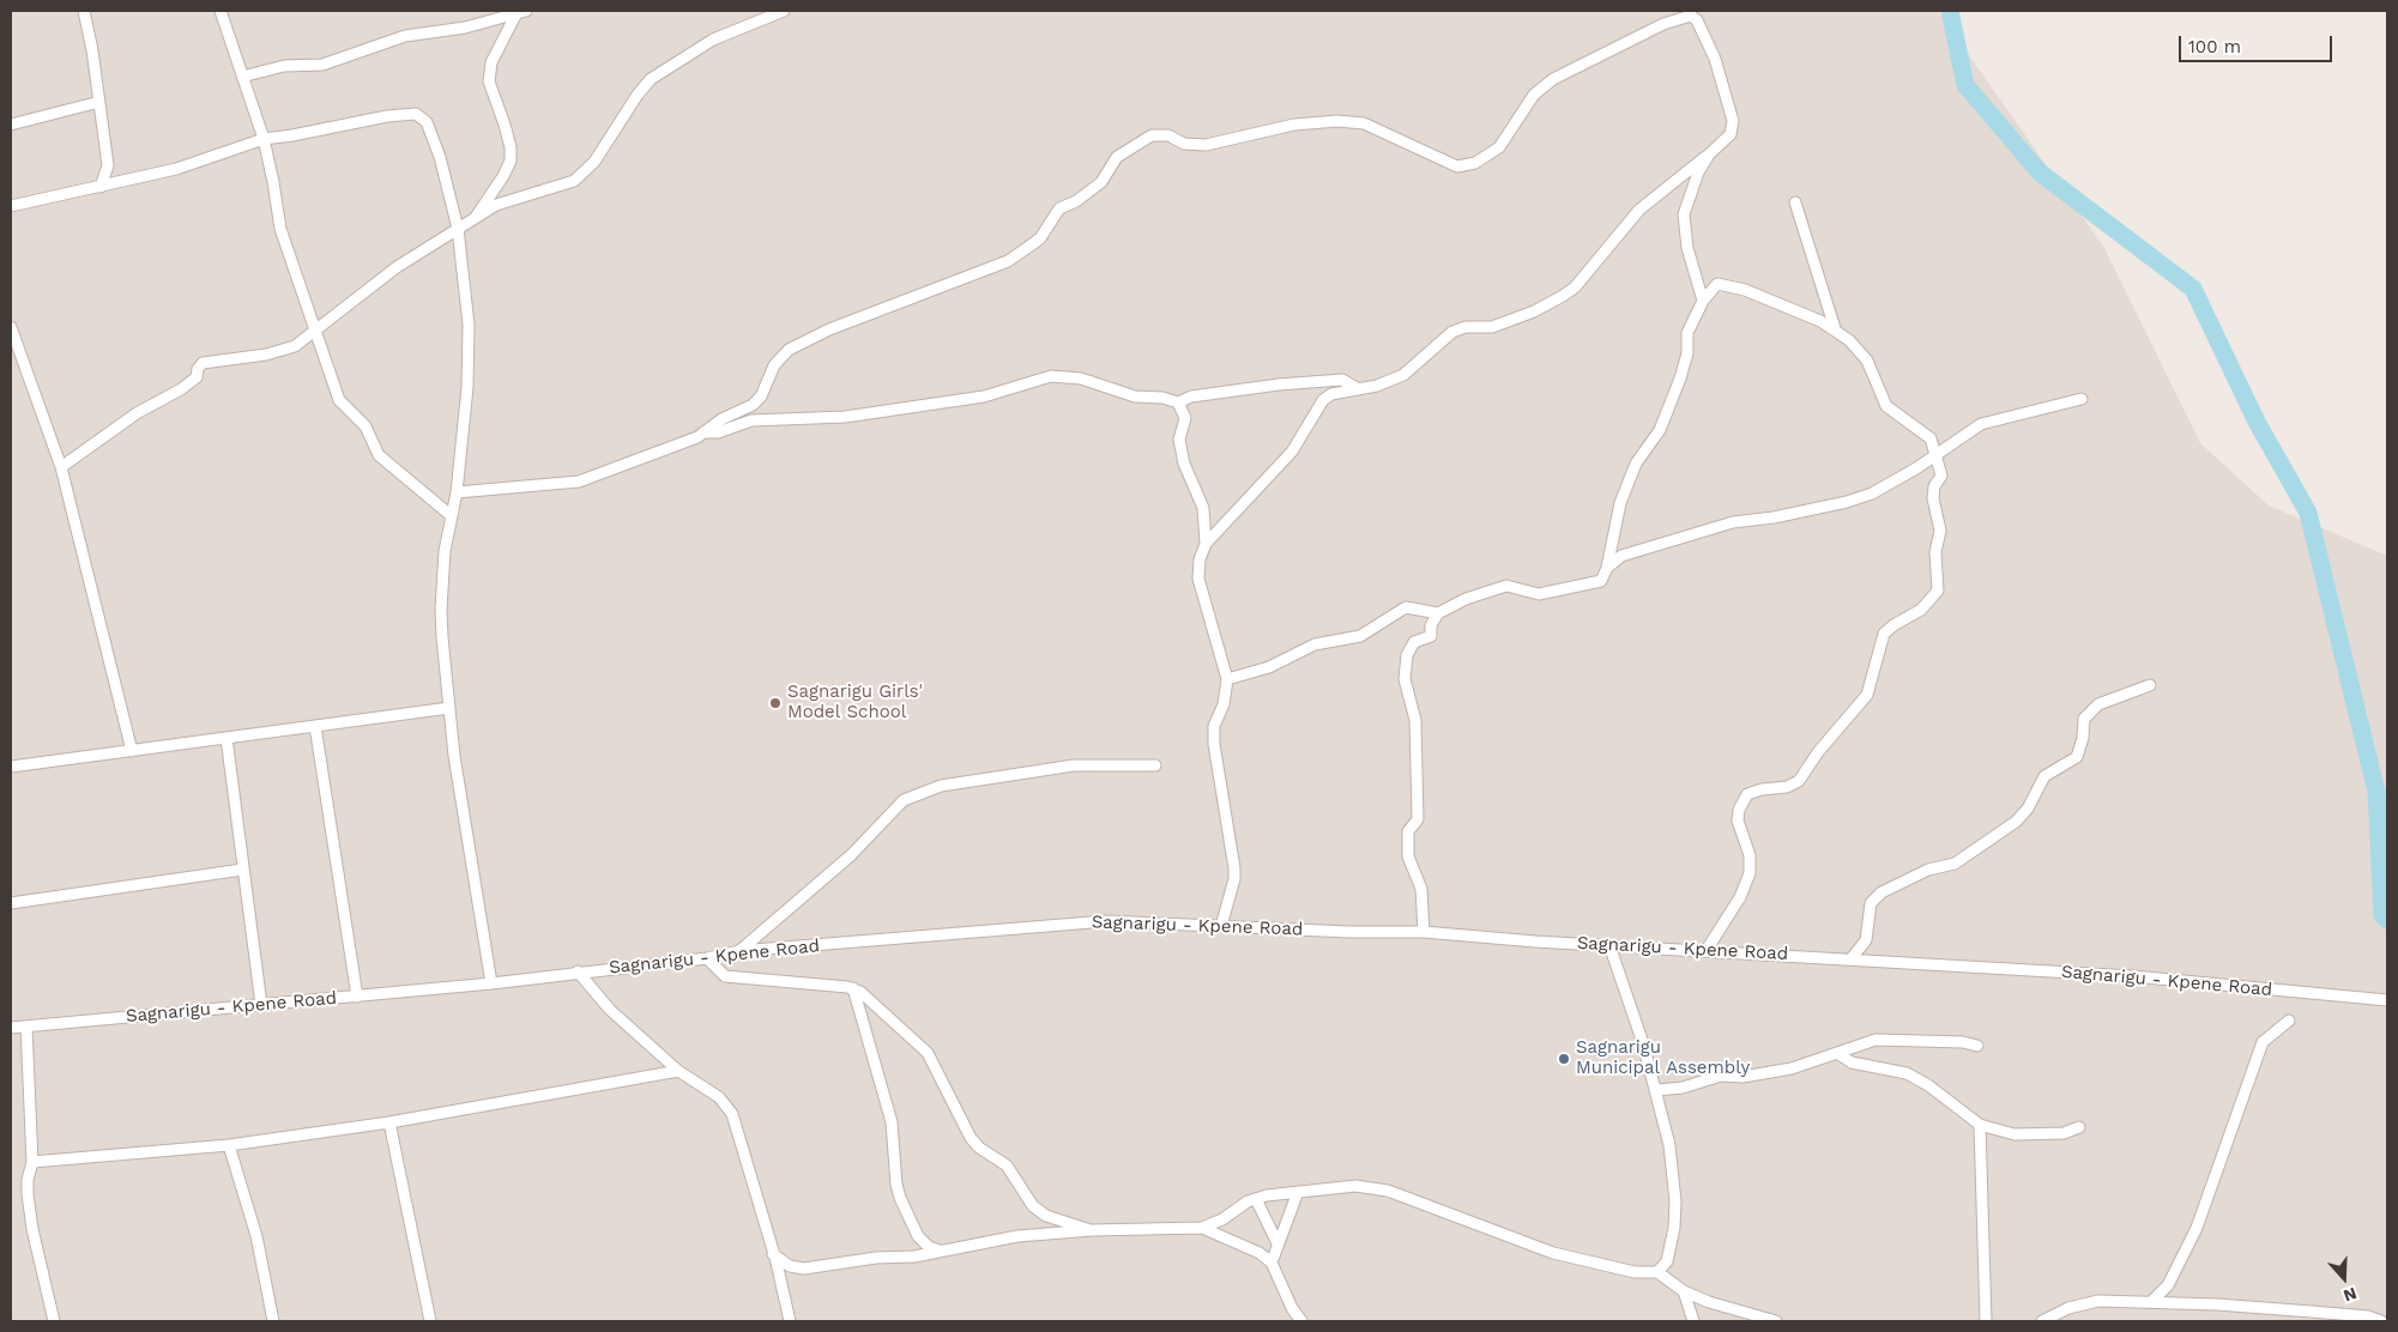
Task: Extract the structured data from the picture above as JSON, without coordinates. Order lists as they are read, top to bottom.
{
  "streets": {
    "street": ["Sagnarigu - Kpene Road"]
  },
  "places": ["Sagnarigu Girls' Model School", "Sagnarigu Municipal Assembly"],
  "scale_bar": "100 m",
  "north": "bottom"
}
